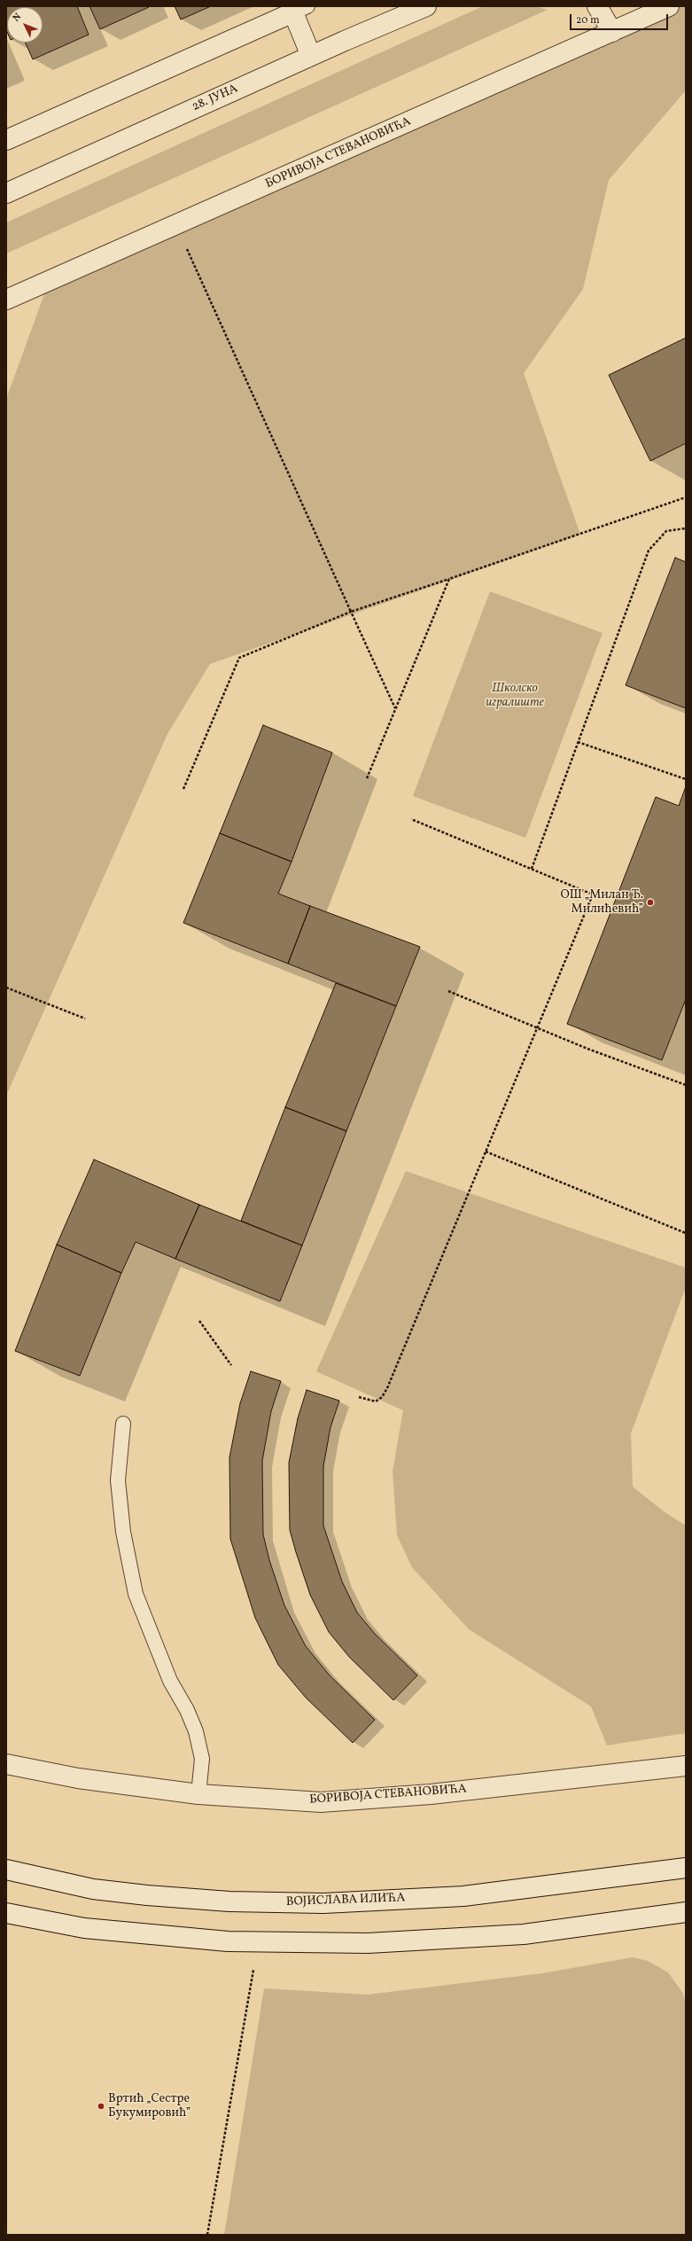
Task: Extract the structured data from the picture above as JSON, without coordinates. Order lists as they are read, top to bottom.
{
  "streets": {
    "street": ["28. ЈУНА", "БОРИВОЈА СТЕВАНОВИЋА", "ВОЈИСЛАВА ИЛИЋА"]
  },
  "parks": ["Школско игралиште"],
  "places": ["ОШ „Милан Ђ. Милићевић”", "Вртић „Сестре Букумировић”"],
  "scale_bar": "20 m",
  "north": "top left"
}
